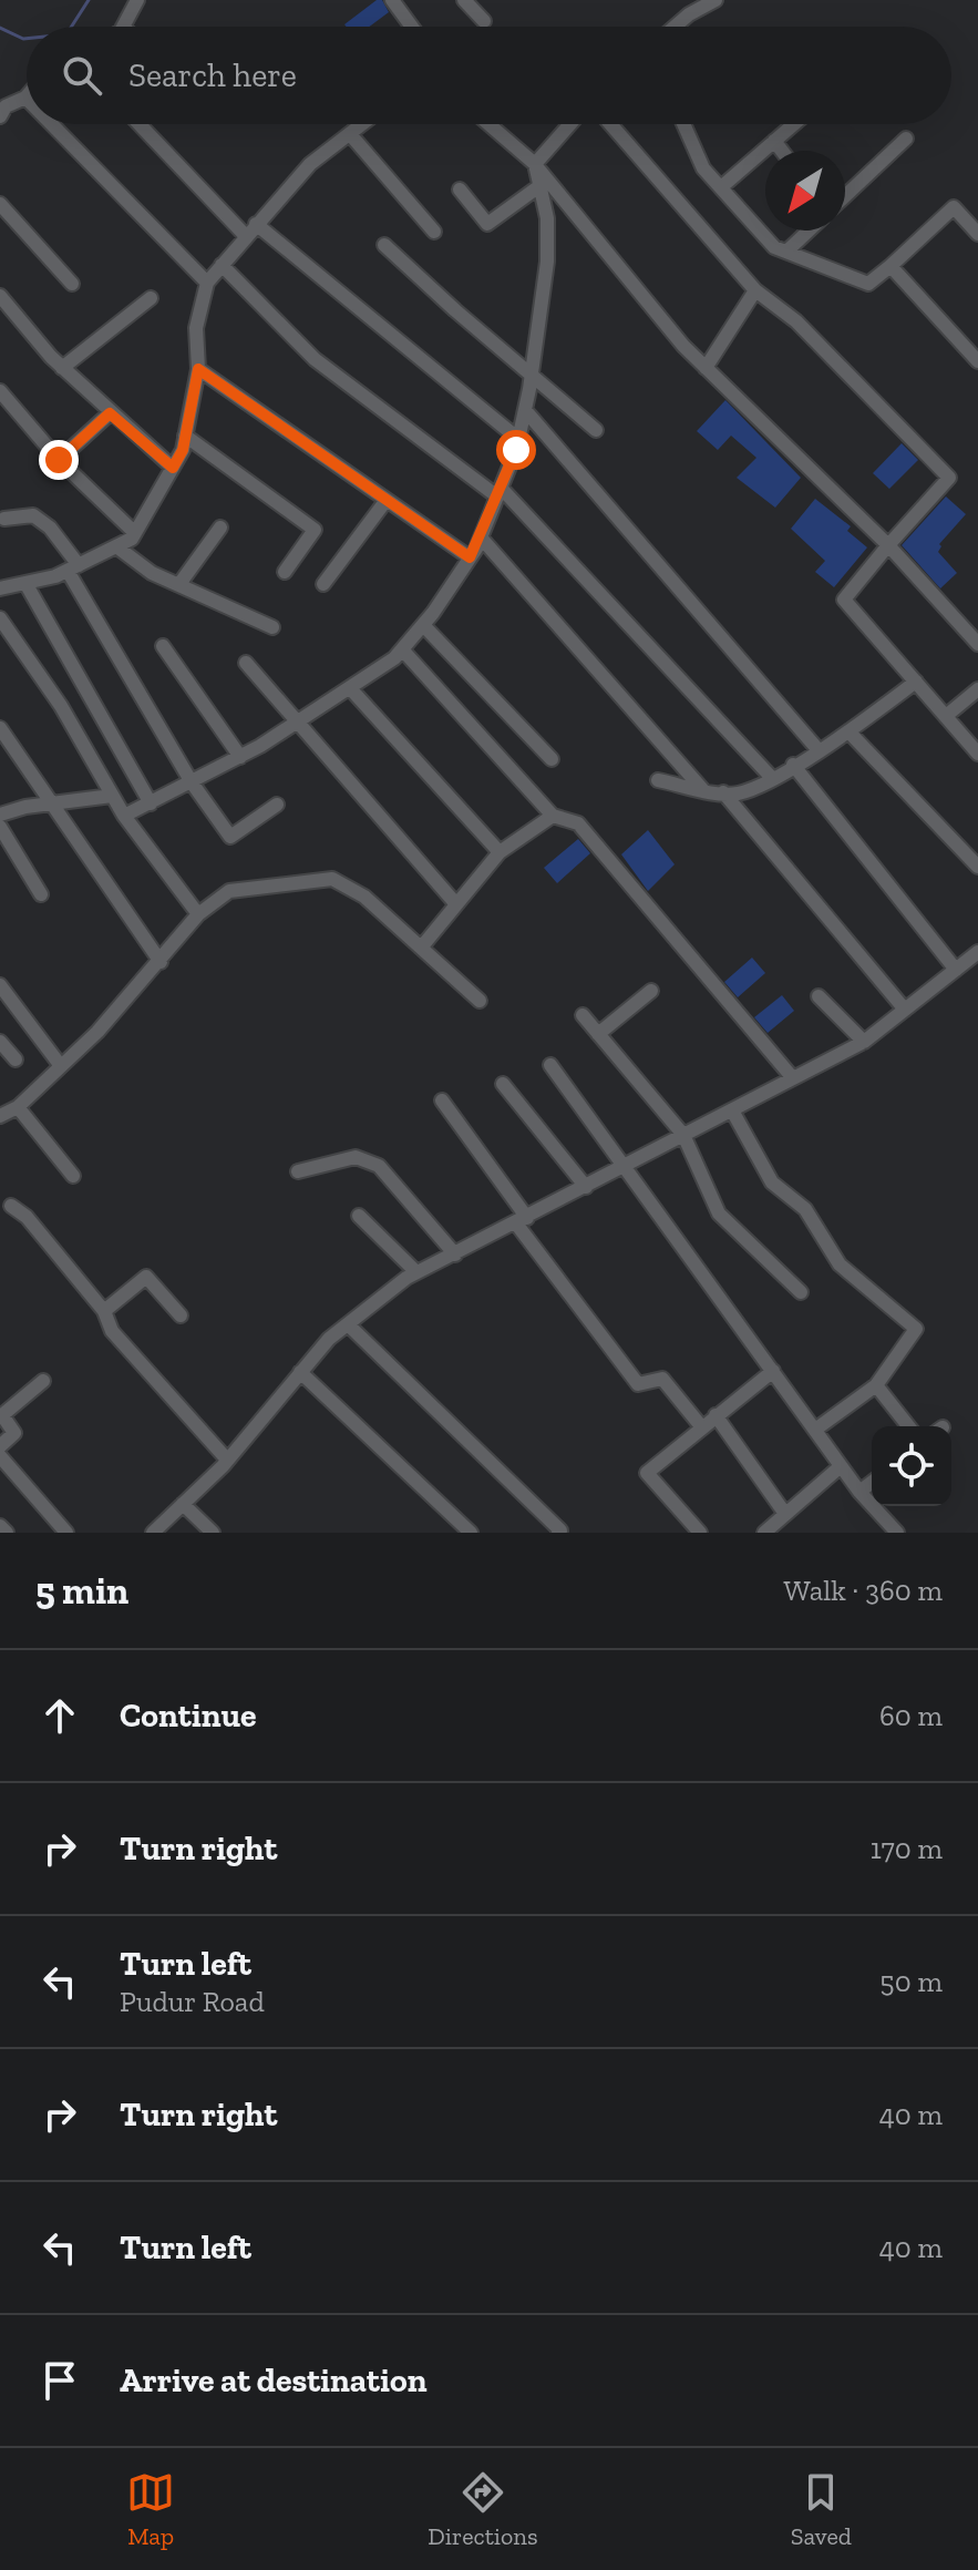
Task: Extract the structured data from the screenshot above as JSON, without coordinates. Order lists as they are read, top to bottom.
{
  "north": "bottom left",
  "page": {
    "search": "Search here",
    "heading": ["5 min", "Walk · 360 m"],
    "list": [
      ["Continue", "60 m"],
      ["Turn right", "170 m"],
      ["Turn left", "Pudur Road", "50 m"],
      ["Turn right", "40 m"],
      ["Turn left", "40 m"],
      "Arrive at destination"
    ],
    "nav": ["Map", "Directions", "Saved"]
  }
}
